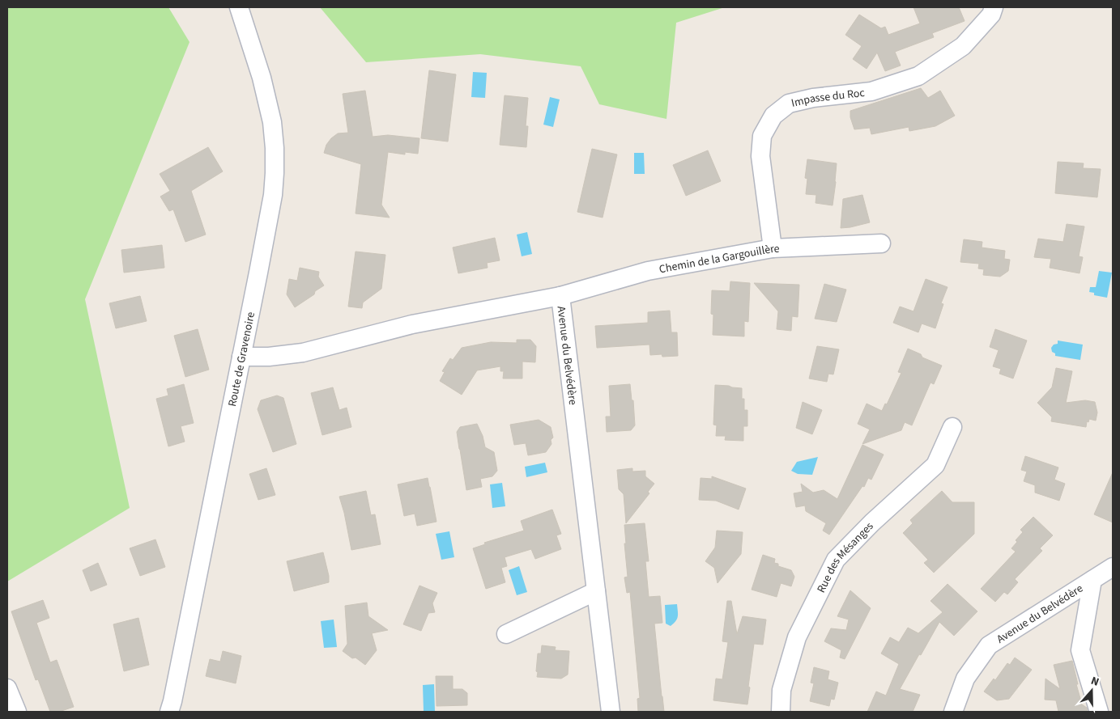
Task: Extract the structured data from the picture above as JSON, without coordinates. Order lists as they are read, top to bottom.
{
  "streets": {
    "street": [
      "Impasse du Roc",
      "Chemin de la Gargouillère",
      "Avenue du Belvédère",
      "Route de Gravenoire",
      "Rue des Mésanges"
    ]
  },
  "crossings": [
    ["Impasse du Roc", "Chemin de la Gargouillère"],
    ["Chemin de la Gargouillère", "Avenue du Belvédère"],
    ["Avenue du Belvédère", "Route de Gravenoire"]
  ],
  "north": "top"
}
